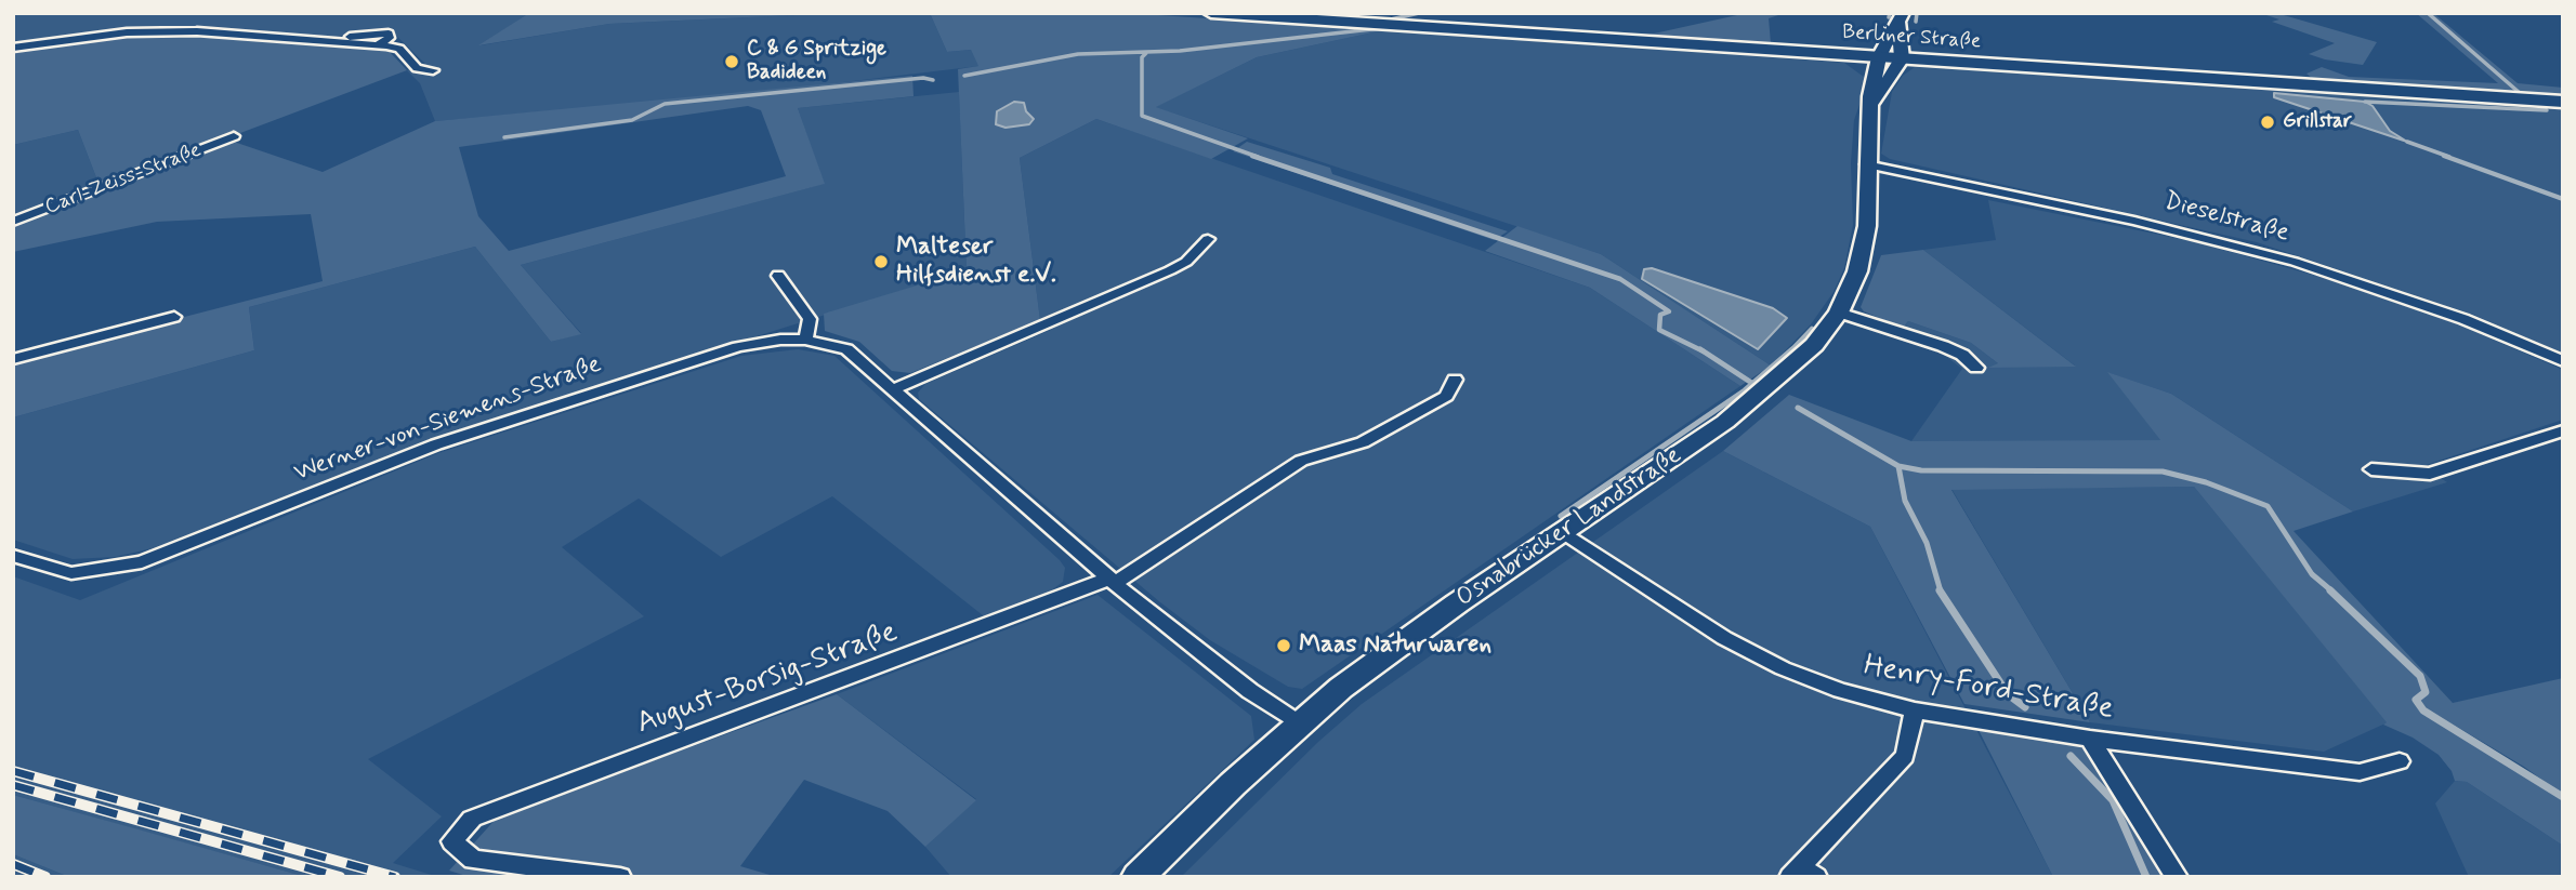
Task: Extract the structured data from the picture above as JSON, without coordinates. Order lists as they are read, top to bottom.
{
  "streets": {
    "main road": ["Berliner Straße"],
    "street": [
      "Carl-Zeiss-Straße",
      "Dieselstraße",
      "Werner-von-Siemens-Straße",
      "Osnabrücker Landstraße",
      "August-Borsig-Straße",
      "Henry-Ford-Straße"
    ]
  },
  "crossings": [
    ["Berliner Straße", "Osnabrücker Landstraße"],
    ["Dieselstraße", "Osnabrücker Landstraße"],
    ["Werner-von-Siemens-Straße", "Osnabrücker Landstraße"],
    ["Werner-von-Siemens-Straße", "August-Borsig-Straße"],
    ["Osnabrücker Landstraße", "Henry-Ford-Straße"]
  ],
  "places": [
    "C & G Spritzige Badideen",
    "Grillstar",
    "Malteser Hilfsdienst e.V.",
    "Maas Naturwaren"
  ]
}
